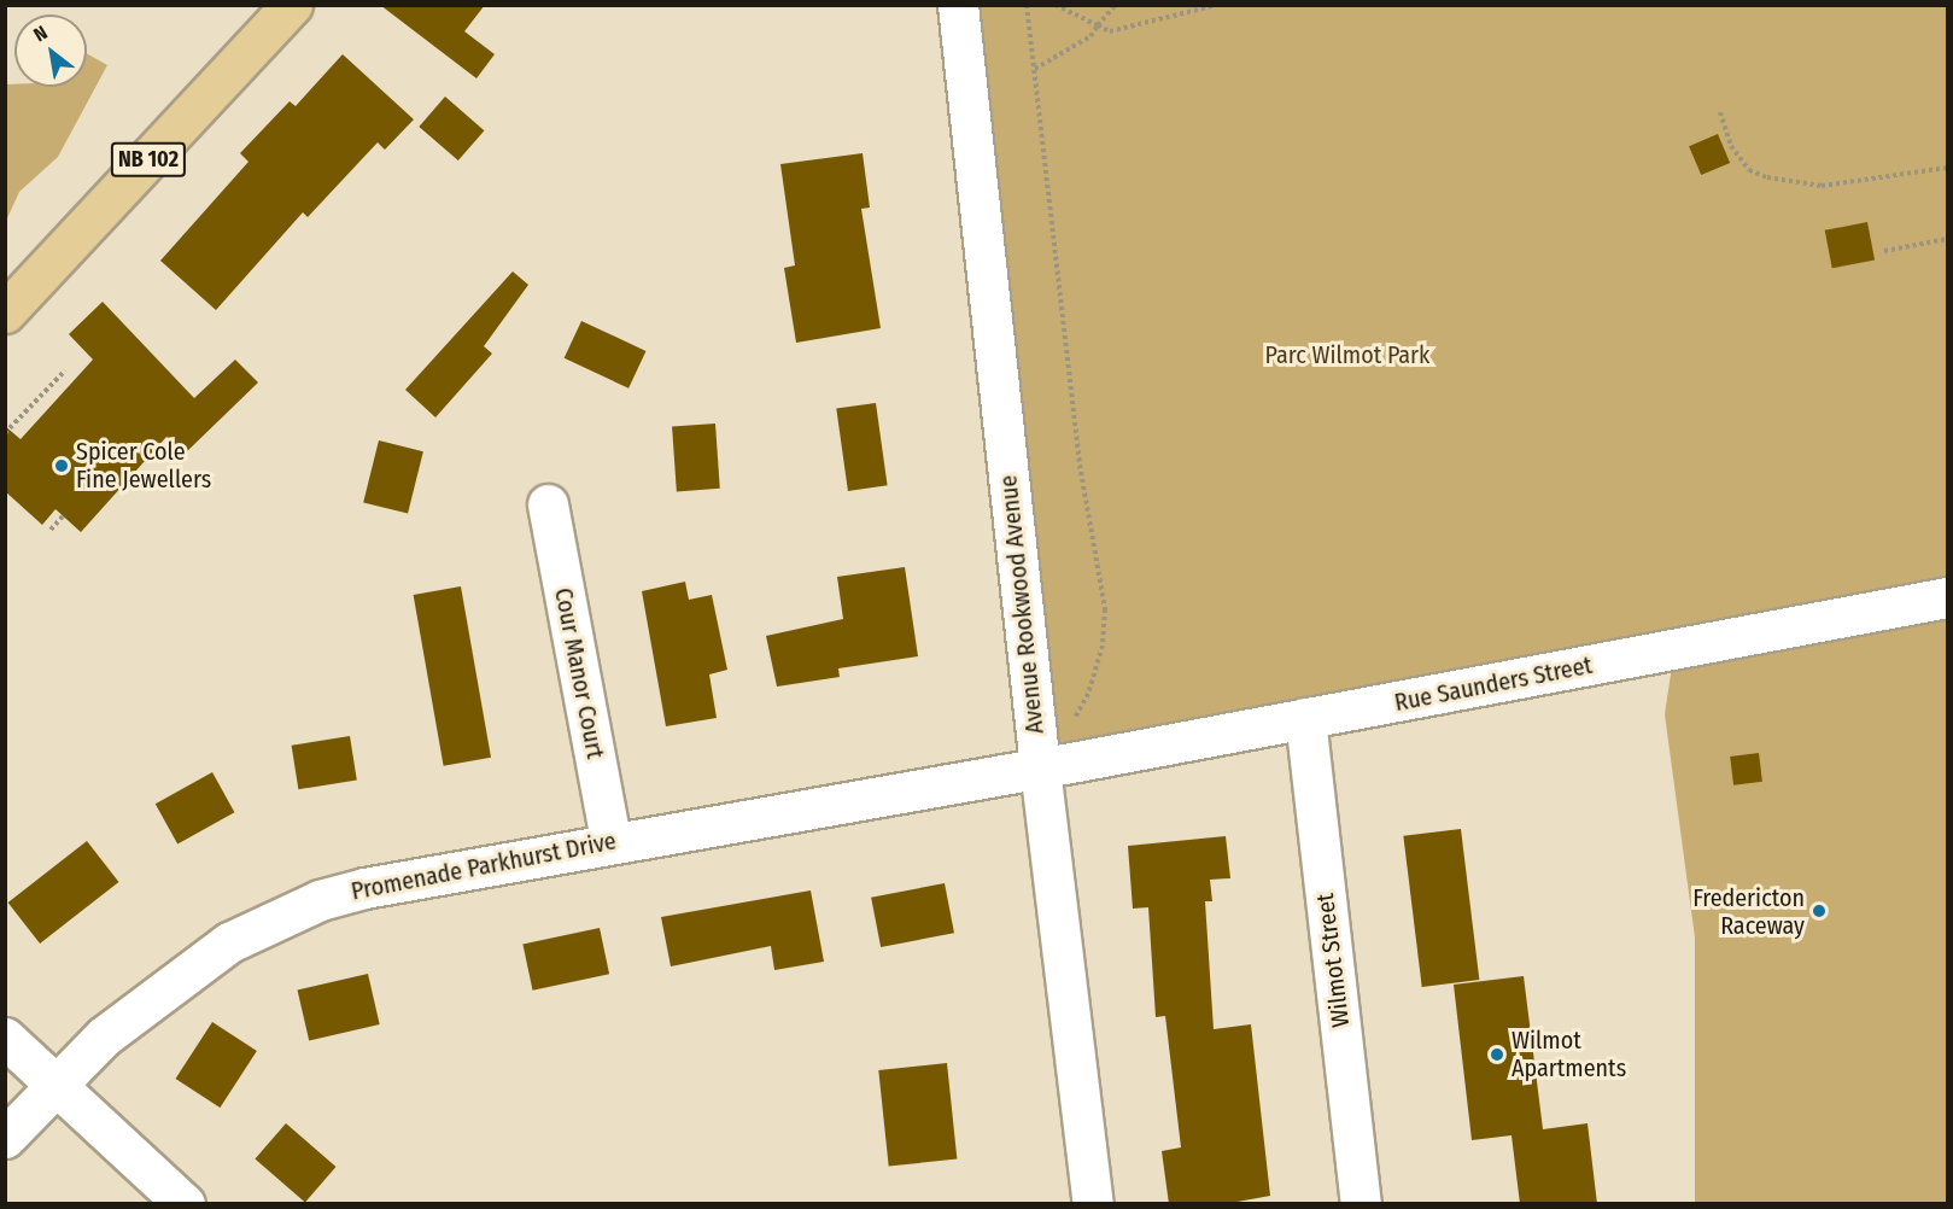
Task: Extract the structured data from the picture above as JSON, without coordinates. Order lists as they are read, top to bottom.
{
  "streets": {
    "main road": ["NB 102"],
    "street": [
      "Avenue Rookwood Avenue",
      "Cour Manor Court",
      "Rue Saunders Street",
      "Promenade Parkhurst Drive",
      "Wilmot Street"
    ]
  },
  "crossings": [
    ["Avenue Rookwood Avenue", "Rue Saunders Street"],
    ["Avenue Rookwood Avenue", "Promenade Parkhurst Drive"],
    ["Cour Manor Court", "Promenade Parkhurst Drive"],
    ["Rue Saunders Street", "Promenade Parkhurst Drive"],
    ["Rue Saunders Street", "Wilmot Street"]
  ],
  "parks": ["Parc Wilmot Park"],
  "places": ["Spicer Cole Fine Jewellers", "Fredericton Raceway", "Wilmot Apartments"],
  "north": "top left"
}
